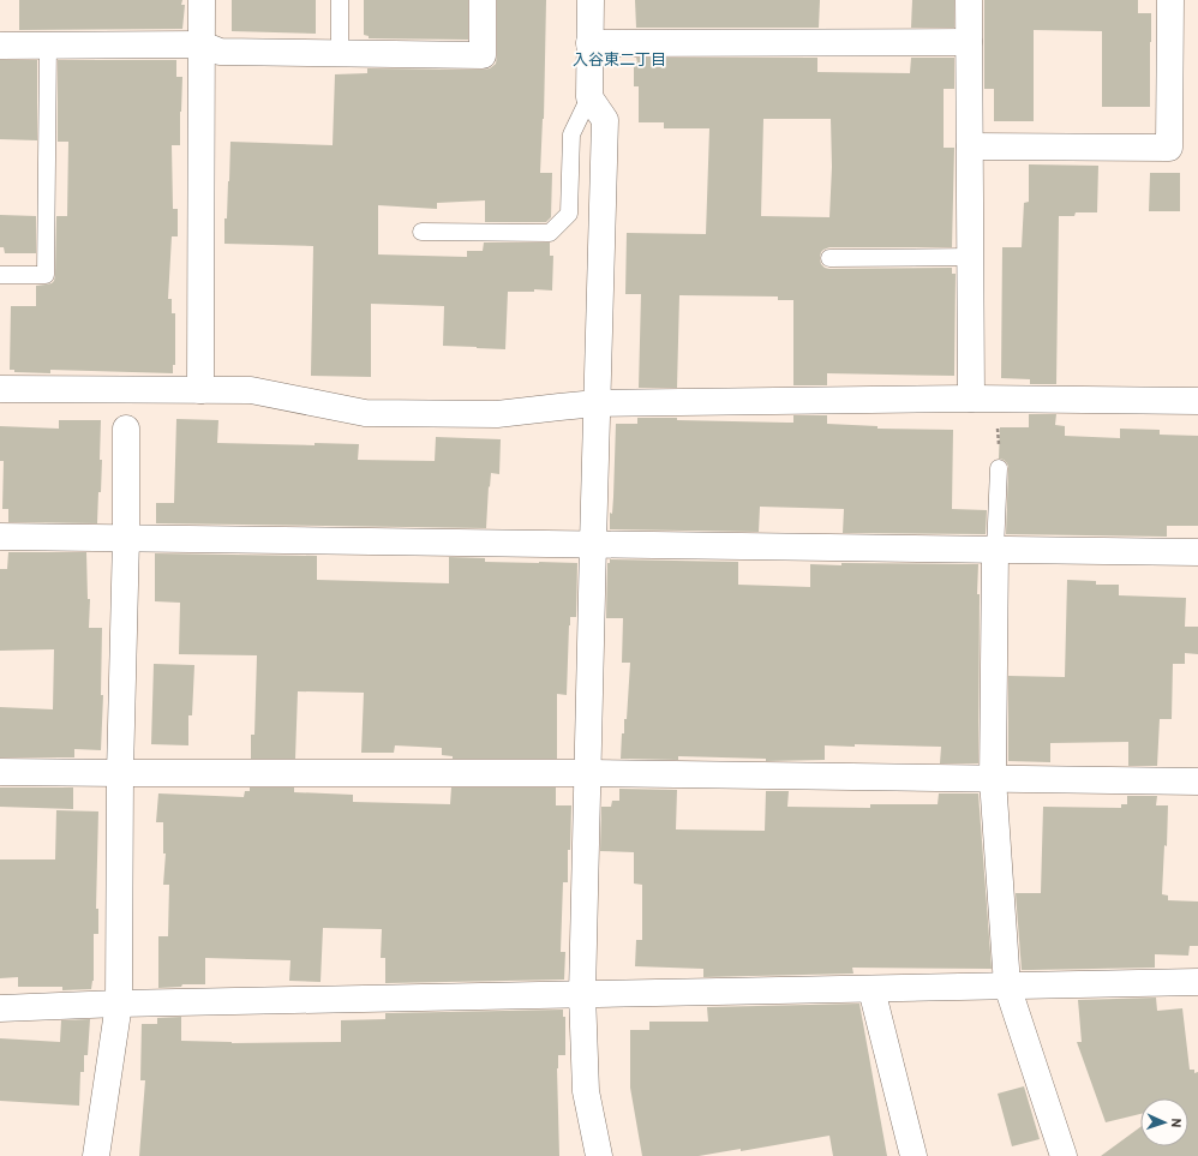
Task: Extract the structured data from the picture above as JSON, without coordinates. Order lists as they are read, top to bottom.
{
  "districts": ["入谷東二丁目"],
  "north": "right"
}
